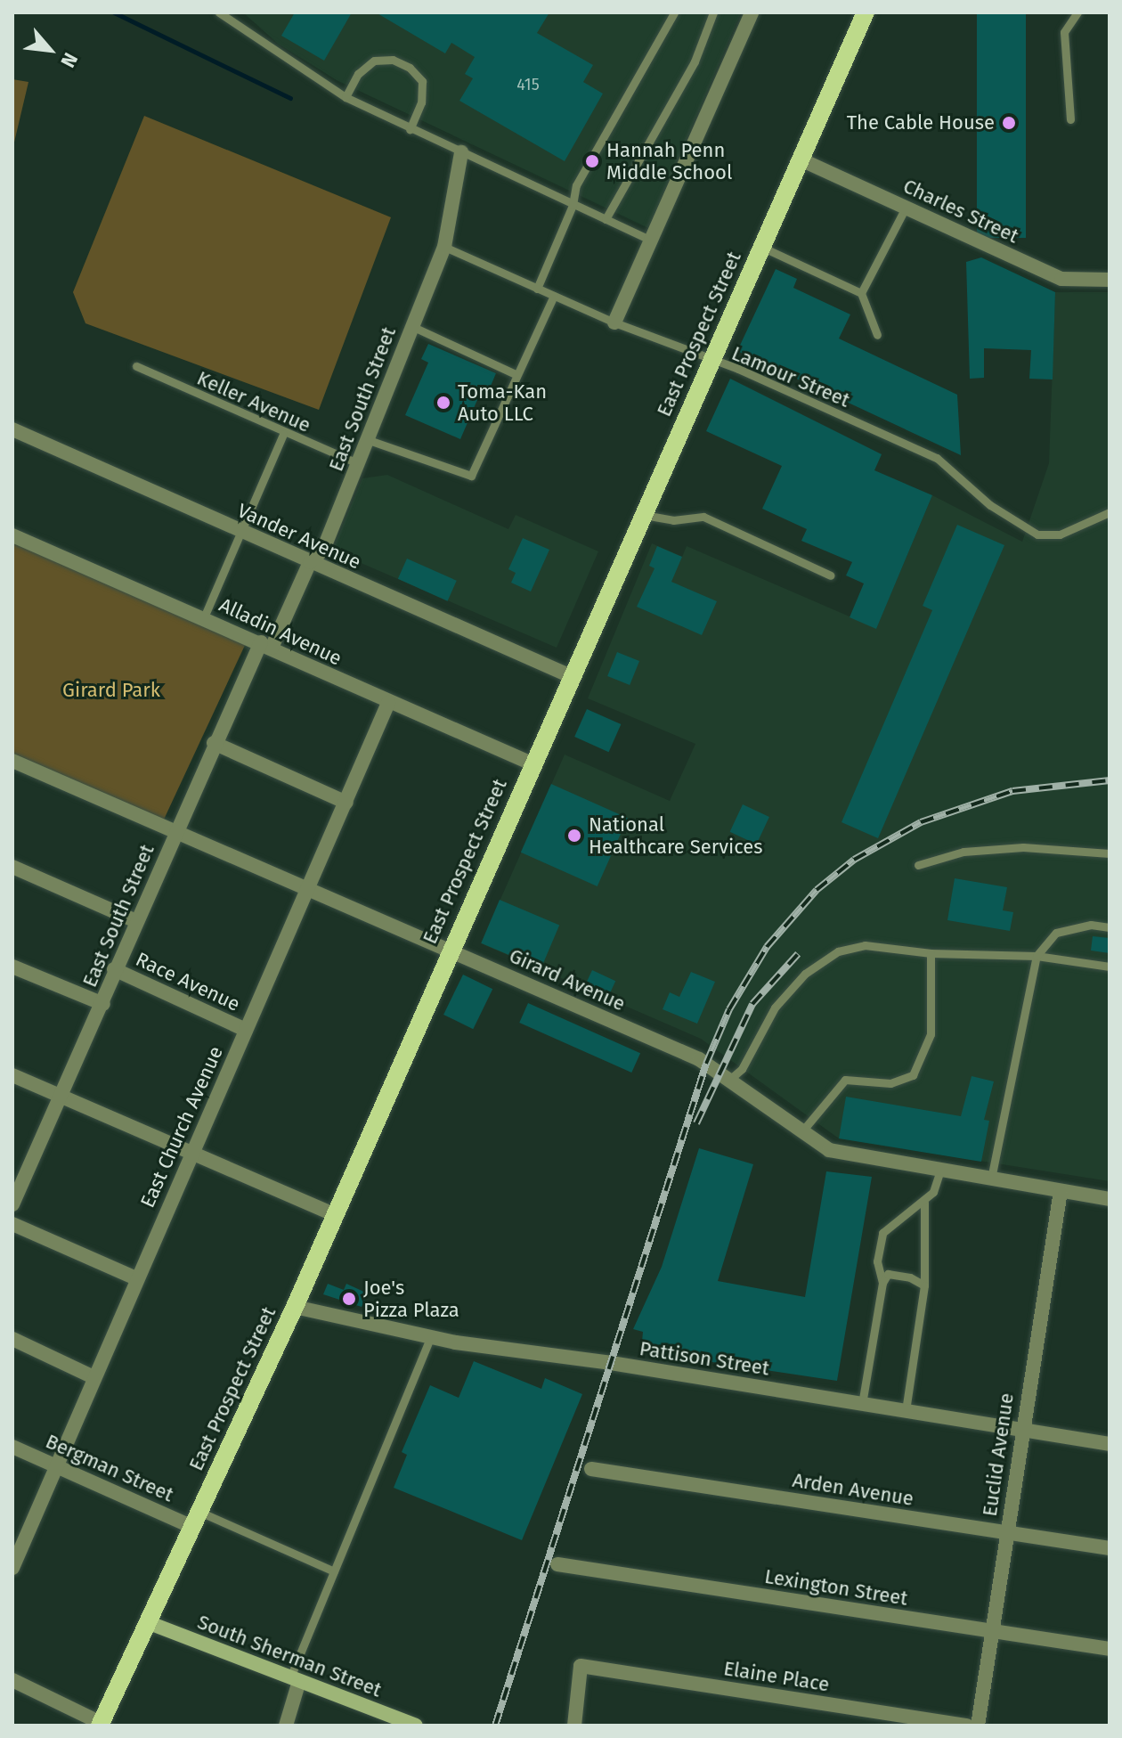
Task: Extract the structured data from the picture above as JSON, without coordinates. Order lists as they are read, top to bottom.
{
  "streets": {
    "main road": ["East Prospect Street", "South Sherman Street"],
    "street": [
      "Charles Street",
      "East South Street",
      "Vander Avenue",
      "Alladin Avenue",
      "Girard Avenue",
      "Race Avenue",
      "East Church Avenue",
      "Pattison Street",
      "Euclid Avenue",
      "Bergman Street",
      "Arden Avenue",
      "Lexington Street",
      "Elaine Place"
    ],
    "lane": ["Lamour Street", "Keller Avenue"]
  },
  "crossings": [
    ["Charles Street", "East Prospect Street"],
    ["East Prospect Street", "Lamour Street"],
    ["East Prospect Street", "Vander Avenue"],
    ["East Prospect Street", "Alladin Avenue"],
    ["East Prospect Street", "Girard Avenue"],
    ["East Prospect Street", "Pattison Street"],
    ["East Prospect Street", "Bergman Street"],
    ["East Prospect Street", "South Sherman Street"],
    ["Lamour Street", "East South Street"],
    ["East South Street", "Keller Avenue"],
    ["East South Street", "Vander Avenue"],
    ["East South Street", "Alladin Avenue"],
    ["East South Street", "Girard Avenue"],
    ["East South Street", "Race Avenue"],
    ["Alladin Avenue", "East Church Avenue"],
    ["Girard Avenue", "East Church Avenue"],
    ["Girard Avenue", "Euclid Avenue"],
    ["Race Avenue", "East Church Avenue"],
    ["East Church Avenue", "Bergman Street"],
    ["Pattison Street", "Euclid Avenue"],
    ["Euclid Avenue", "Arden Avenue"],
    ["Euclid Avenue", "Lexington Street"]
  ],
  "parks": ["Girard Park"],
  "places": [
    "The Cable House",
    "Hannah Penn Middle School",
    "Toma-Kan Auto LLC",
    "National Healthcare Services",
    "Joe's Pizza Plaza"
  ],
  "house_numbers": ["415"],
  "north": "bottom right"
}
